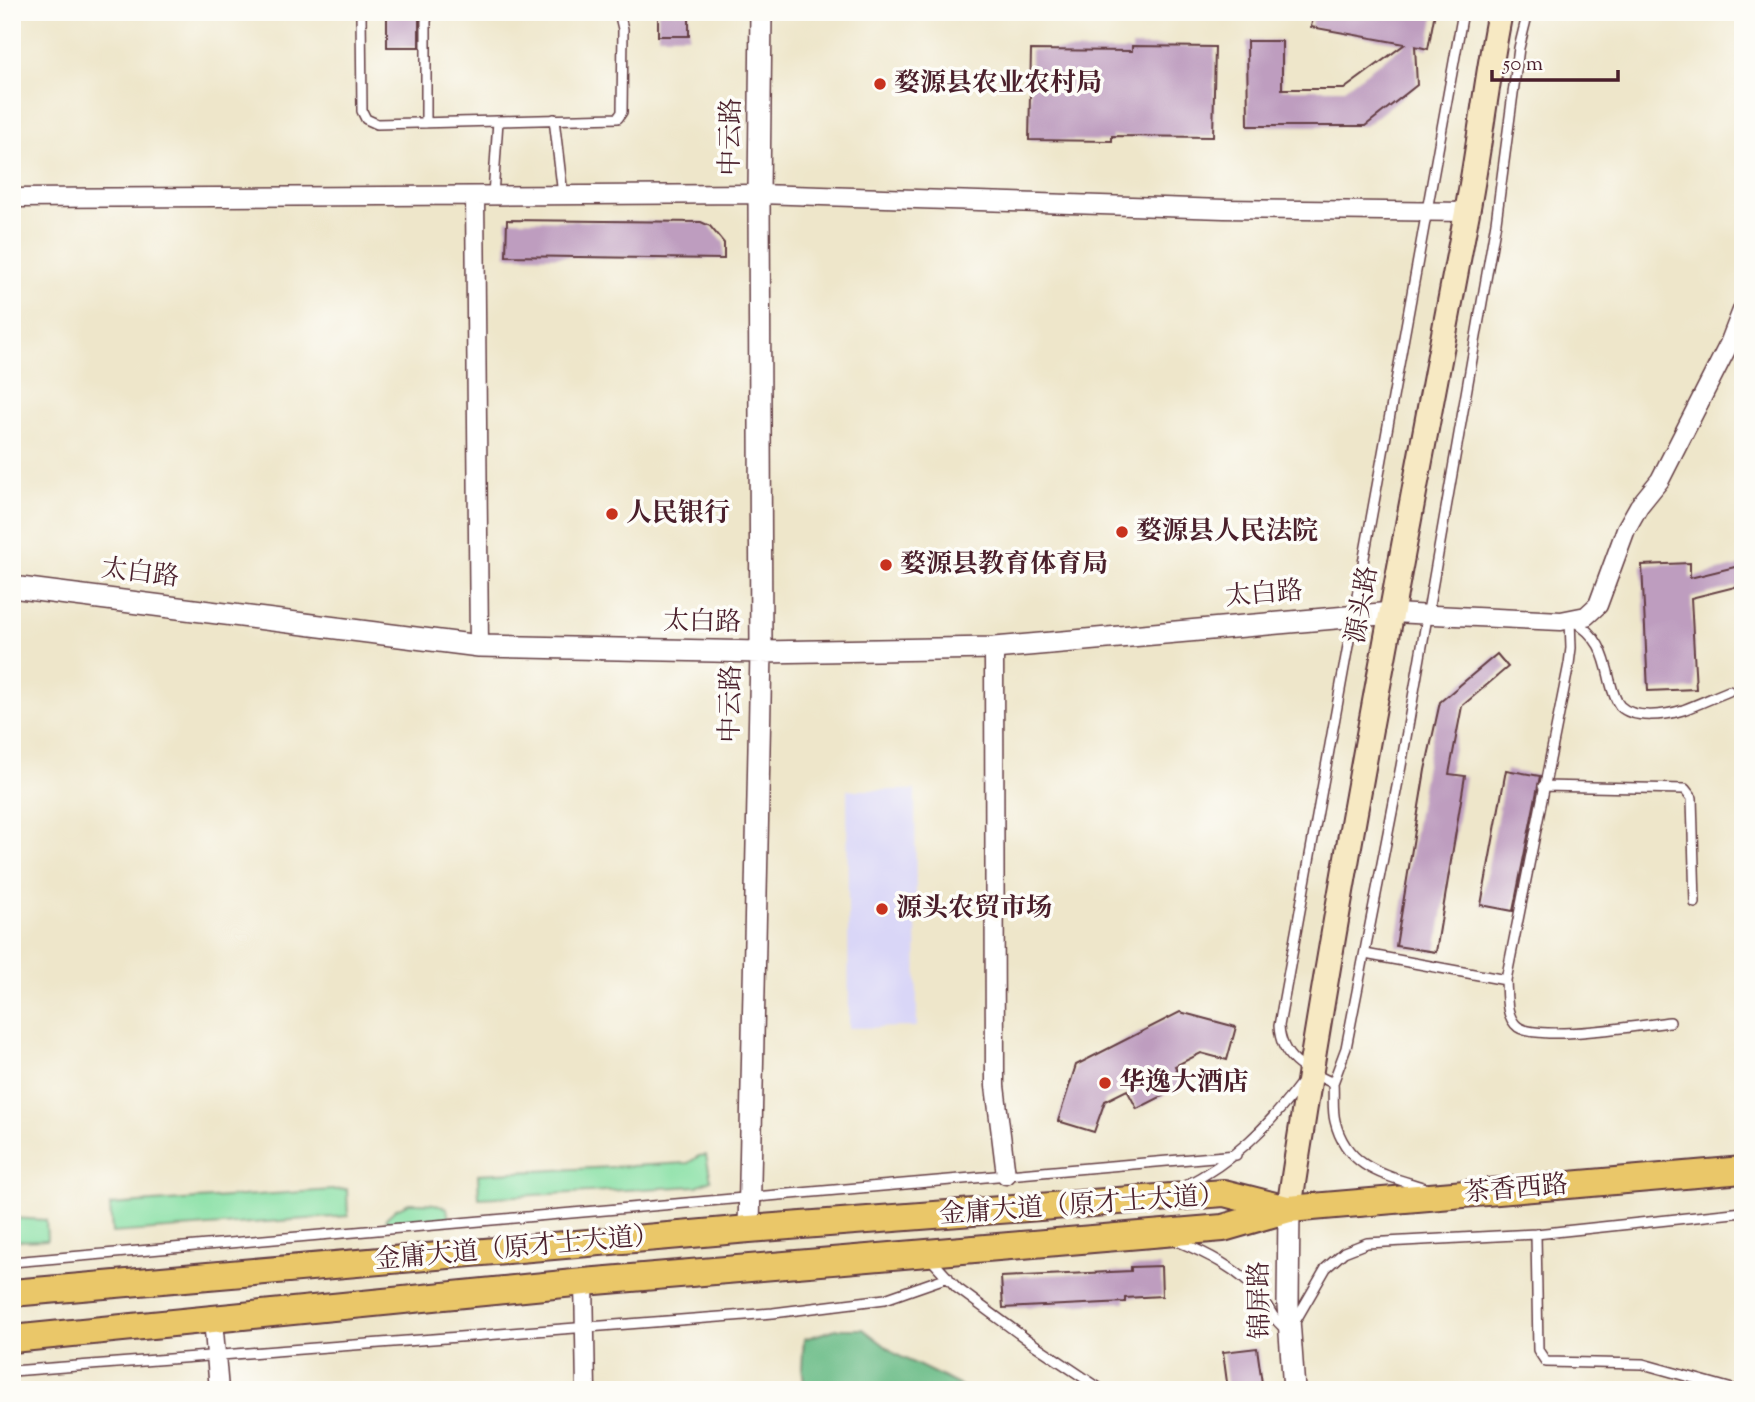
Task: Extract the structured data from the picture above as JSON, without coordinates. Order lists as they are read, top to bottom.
{
  "streets": {
    "main road": ["源头路", "茶香西路", "金庸大道（原才士大道）"],
    "street": ["中云路", "太白路", "锦屏路"]
  },
  "crossings": [
    ["中云路", "太白路"],
    ["中云路", "金庸大道（原才士大道）"],
    ["太白路", "源头路"],
    ["源头路", "茶香西路"],
    ["源头路", "金庸大道（原才士大道）"],
    ["源头路", "锦屏路"],
    ["茶香西路", "金庸大道（原才士大道）"],
    ["茶香西路", "锦屏路"],
    ["金庸大道（原才士大道）", "锦屏路"]
  ],
  "places": [
    "婺源县农业农村局",
    "人民银行",
    "婺源县人民法院",
    "婺源县教育体育局",
    "源头农贸市场",
    "华逸大酒店"
  ],
  "scale_bar": "50 m"
}
